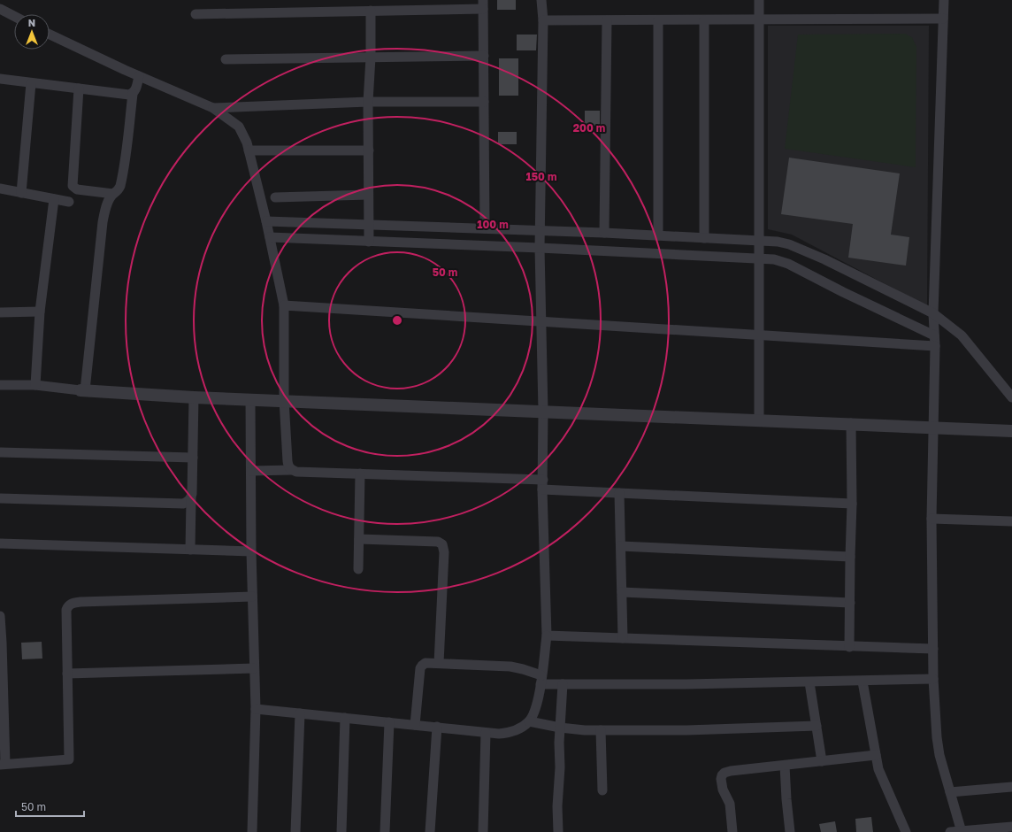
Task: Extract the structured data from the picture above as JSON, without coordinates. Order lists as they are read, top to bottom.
{
  "scale_bar": "50 m",
  "north": "top",
  "rings": [
    "200 m",
    "150 m",
    "100 m",
    "50 m"
  ]
}
